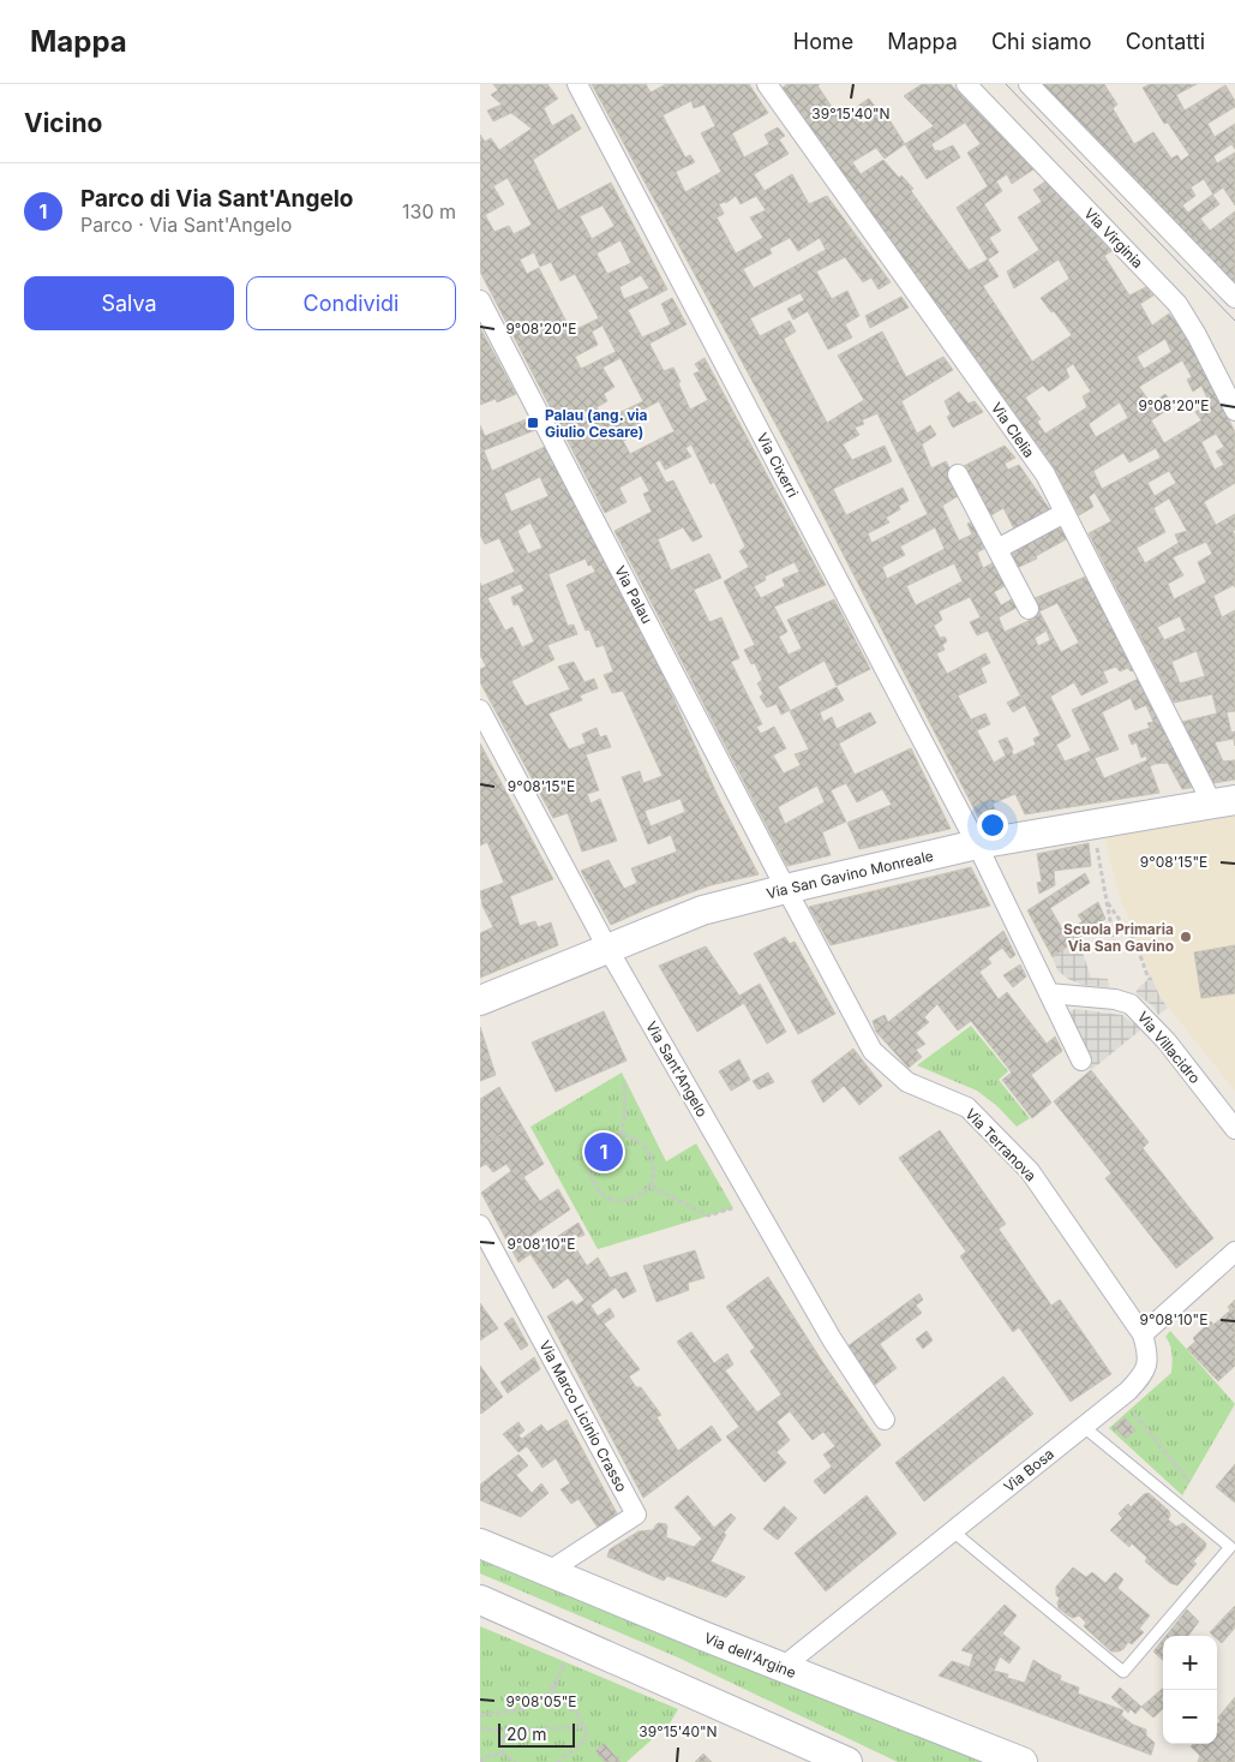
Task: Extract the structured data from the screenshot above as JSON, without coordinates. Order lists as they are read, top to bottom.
{
  "streets": {
    "street": [
      "Via Virginia",
      "Via Clelia",
      "Via Cixerri",
      "Via Palau",
      "Via San Gavino Monreale",
      "Via Villacidro",
      "Via Sant'Angelo",
      "Via Terranova",
      "Via Marco Licinio Crasso",
      "Via Bosa",
      "Via dell'Argine"
    ]
  },
  "crossings": [
    ["Via Clelia", "Via San Gavino Monreale"],
    ["Via Cixerri", "Via San Gavino Monreale"],
    ["Via Palau", "Via San Gavino Monreale"],
    ["Via Palau", "Via Terranova"],
    ["Via San Gavino Monreale", "Via Sant'Angelo"],
    ["Via San Gavino Monreale", "Via Terranova"],
    ["Via Terranova", "Via Bosa"],
    ["Via Marco Licinio Crasso", "Via dell'Argine"],
    ["Via Bosa", "Via dell'Argine"]
  ],
  "places": {
    "transit": ["Palau (ang. via Giulio Cesare)"],
    "other": ["Scuola Primaria Via San Gavino"]
  },
  "scale_bar": "20 m",
  "page": {
    "header": "Mappa",
    "nav": [
      "Home",
      "Mappa",
      "Chi siamo",
      "Contatti"
    ],
    "heading": "Vicino",
    "list": [
      {
        "mark": "1",
        "name": "Parco di Via Sant'Angelo",
        "note": "Parco · Via Sant'Angelo",
        "value": "130 m"
      }
    ],
    "buttons": ["Salva", "Condividi"],
    "pins": "1",
    "map_buttons": ["+", "−"],
    "scale": "20 m"
  },
  "coordinates": [
    "39°15'40\"N",
    "9°08'20\"E",
    "9°08'15\"E",
    "9°08'10\"E",
    "9°08'05\"E"
  ]
}
